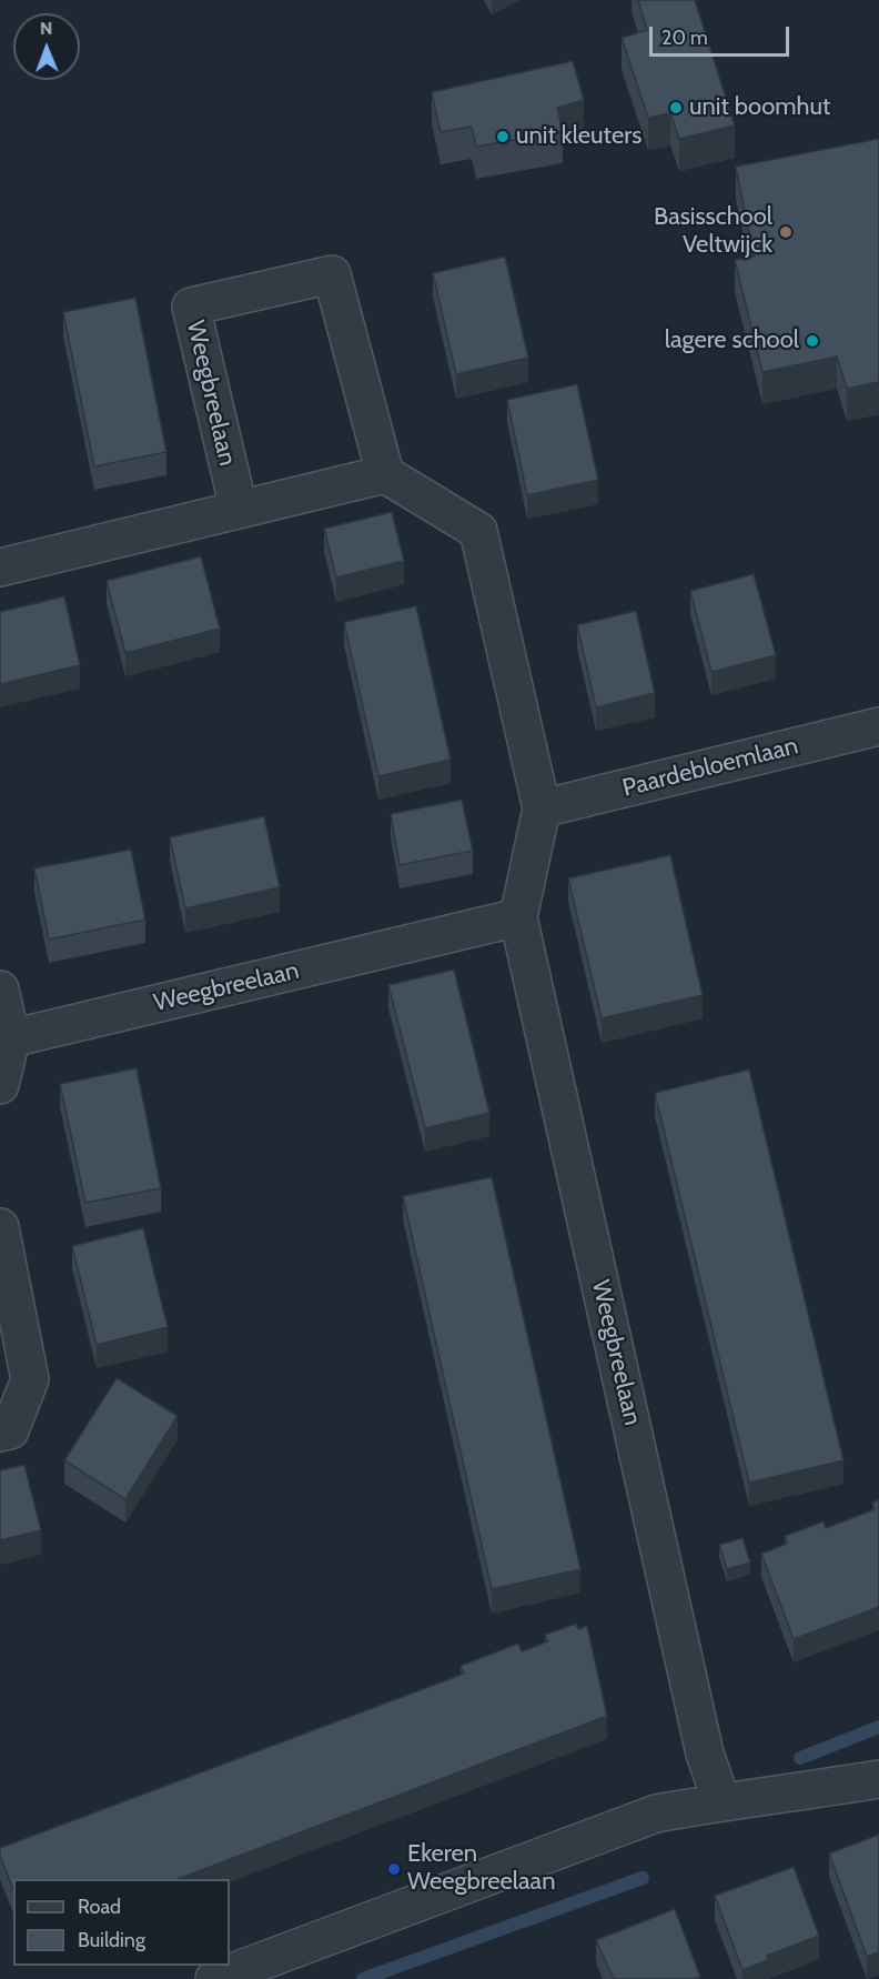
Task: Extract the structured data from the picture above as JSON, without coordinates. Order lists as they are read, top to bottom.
{
  "streets": {
    "street": ["Weegbreelaan", "Paardebloemlaan"]
  },
  "crossings": [
    ["Weegbreelaan", "Paardebloemlaan"]
  ],
  "places": [
    "unit boomhut",
    "unit kleuters",
    "Basisschool Veltwijck",
    "lagere school",
    "Ekeren Weegbreelaan"
  ],
  "legend": ["Road", "Building"],
  "scale_bar": "20 m",
  "north": "top"
}
